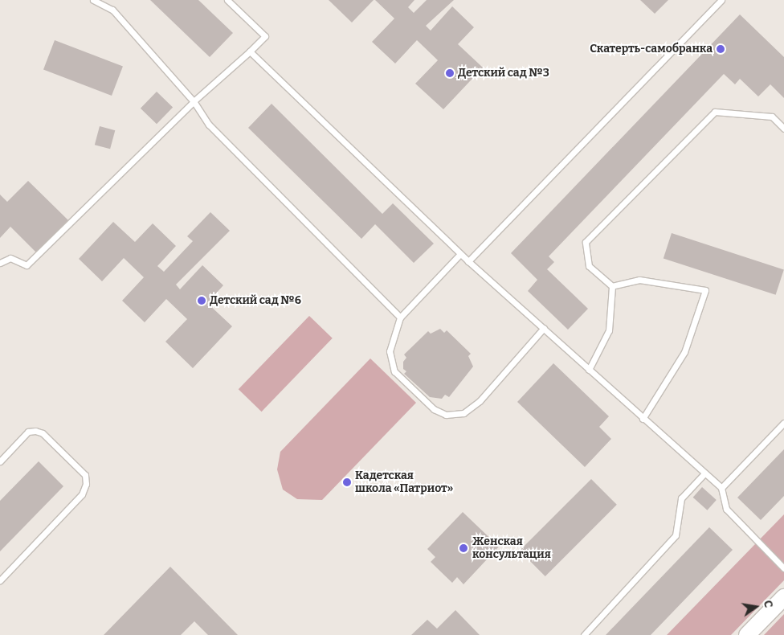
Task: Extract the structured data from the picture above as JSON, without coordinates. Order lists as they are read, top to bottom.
{
  "places": [
    "Скатерть-самобранка",
    "Детский сад №3",
    "Детский сад №6",
    "Кадетская школа «Патриот»",
    "Женская консультация"
  ],
  "north": "right"
}
